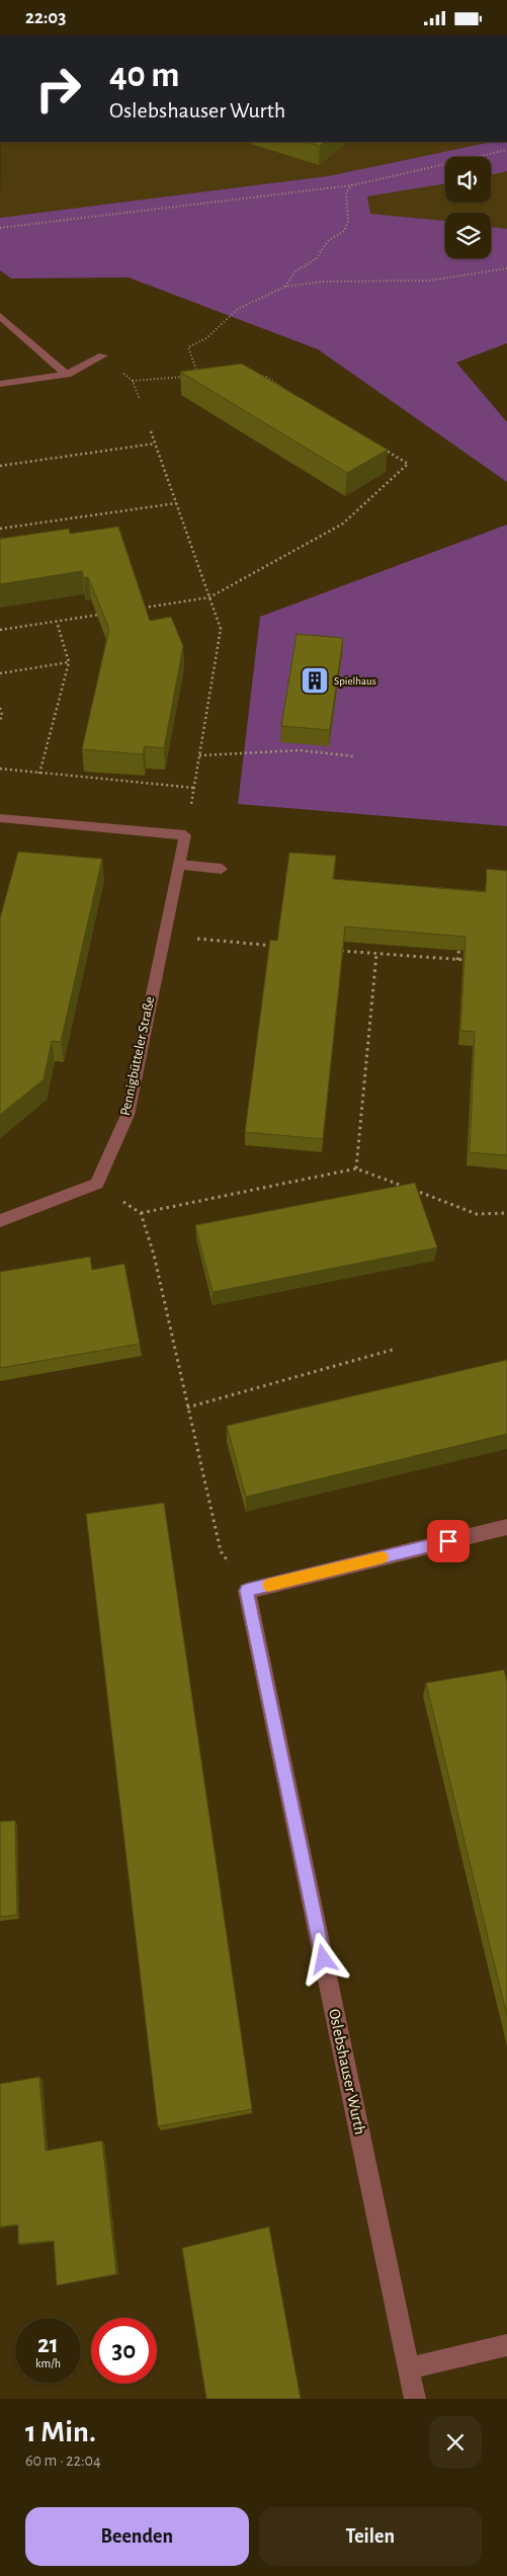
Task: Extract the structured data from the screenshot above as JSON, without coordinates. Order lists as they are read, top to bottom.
{
  "streets": {
    "street": ["Pennigbütteler Straße", "Oslebshauser Wurth"]
  },
  "places": {
    "building": ["Spielhaus"]
  },
  "page": {
    "status": "22:03",
    "turn": ["40 m", "Oslebshauser Wurth"],
    "speed": "21 km/h",
    "limit": "30",
    "heading": ["1 Min.", "60 m · 22:04"],
    "buttons": ["Beenden", "Teilen"]
  }
}
